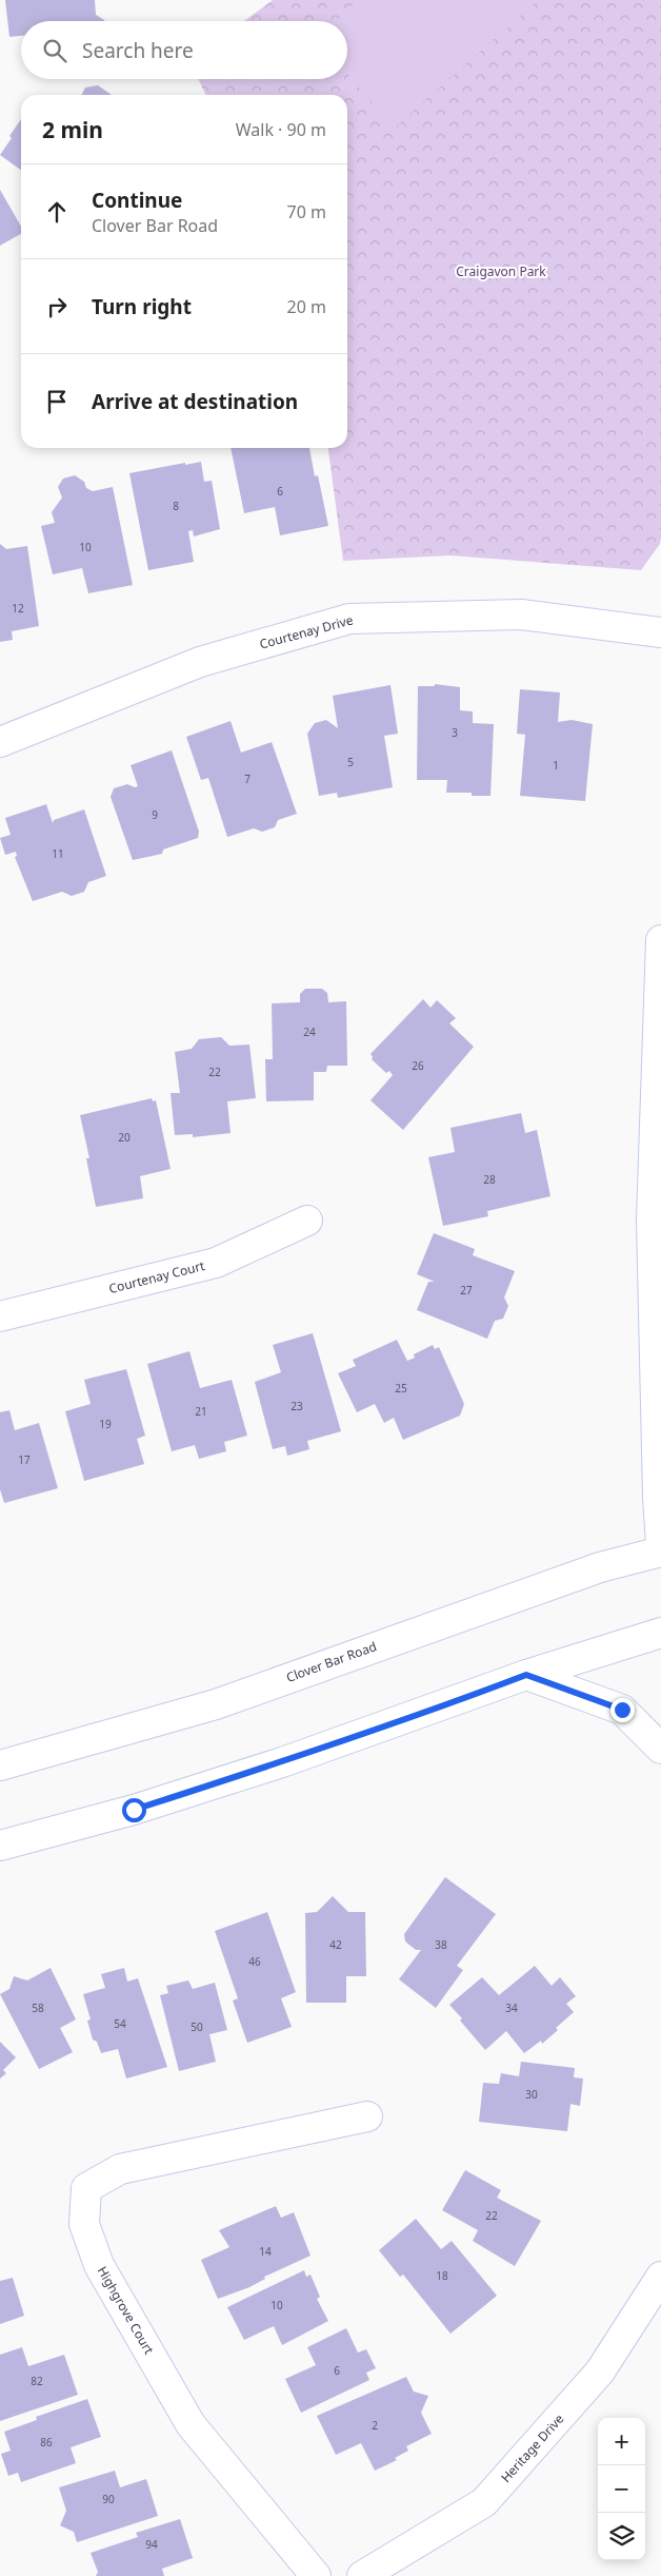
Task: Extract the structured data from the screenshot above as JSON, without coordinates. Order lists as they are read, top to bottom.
{
  "streets": {
    "street": [
      "Courtenay Drive",
      "Courtenay Court",
      "Clover Bar Road",
      "Highgrove Court",
      "Heritage Drive"
    ]
  },
  "parks": ["Craigavon Park"],
  "house_numbers": [
    "6",
    "8",
    "10",
    "12",
    "3",
    "5",
    "1",
    "7",
    "9",
    "11",
    "24",
    "26",
    "22",
    "20",
    "28",
    "27",
    "25",
    "23",
    "21",
    "19",
    "17",
    "42",
    "38",
    "46",
    "58",
    "34",
    "54",
    "50",
    "30",
    "22",
    "14",
    "18",
    "10",
    "6",
    "82",
    "2",
    "86",
    "90",
    "94"
  ],
  "page": {
    "search": "Search here",
    "heading": ["2 min", "Walk · 90 m"],
    "list": [
      ["Continue", "Clover Bar Road", "70 m"],
      ["Turn right", "20 m"],
      "Arrive at destination"
    ],
    "map_buttons": ["+", "−"]
  }
}
